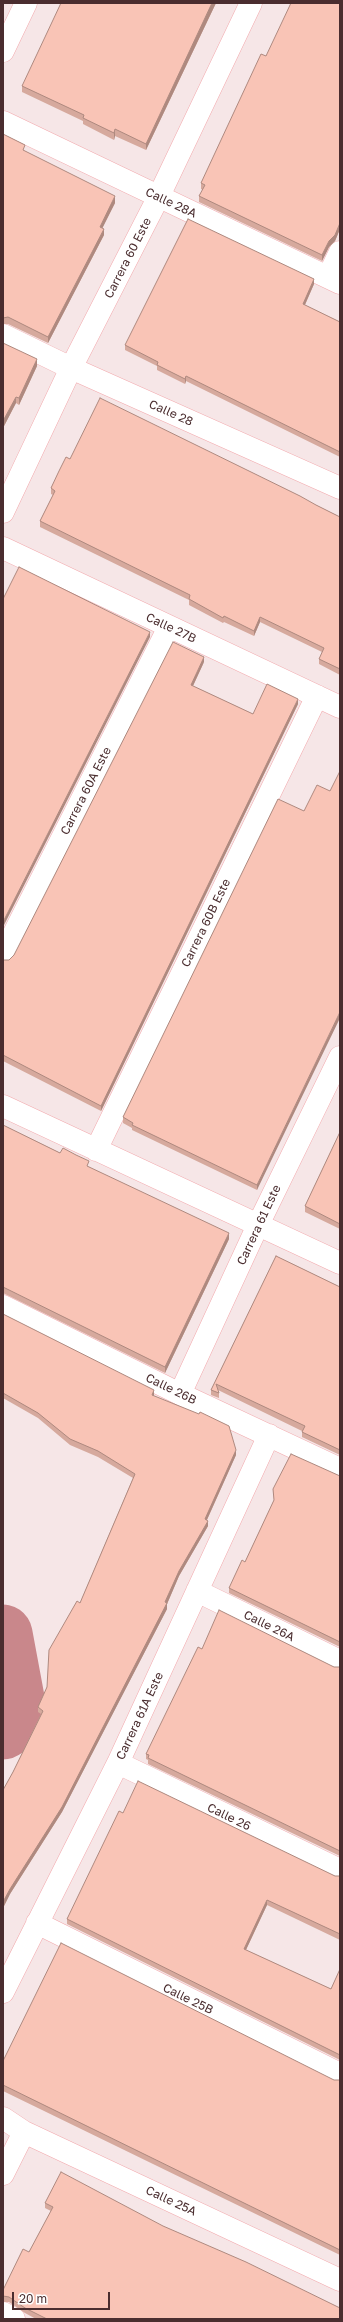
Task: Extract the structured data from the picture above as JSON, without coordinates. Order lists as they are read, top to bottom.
{
  "streets": {
    "street": [
      "Calle 28A",
      "Carrera 60 Este",
      "Calle 28",
      "Calle 27B",
      "Carrera 60A Este",
      "Carrera 60B Este",
      "Carrera 61 Este",
      "Calle 26B",
      "Calle 26A",
      "Carrera 61A Este",
      "Calle 26",
      "Calle 25B",
      "Calle 25A"
    ]
  },
  "crossings": [
    ["Calle 28A", "Carrera 60 Este"],
    ["Carrera 60 Este", "Calle 28"],
    ["Calle 27B", "Carrera 60A Este"],
    ["Calle 27B", "Carrera 60B Este"],
    ["Carrera 61 Este", "Calle 26B"],
    ["Calle 26B", "Carrera 61A Este"],
    ["Calle 26A", "Carrera 61A Este"],
    ["Carrera 61A Este", "Calle 26"],
    ["Carrera 61A Este", "Calle 25B"]
  ],
  "scale_bar": "20 m"
}
